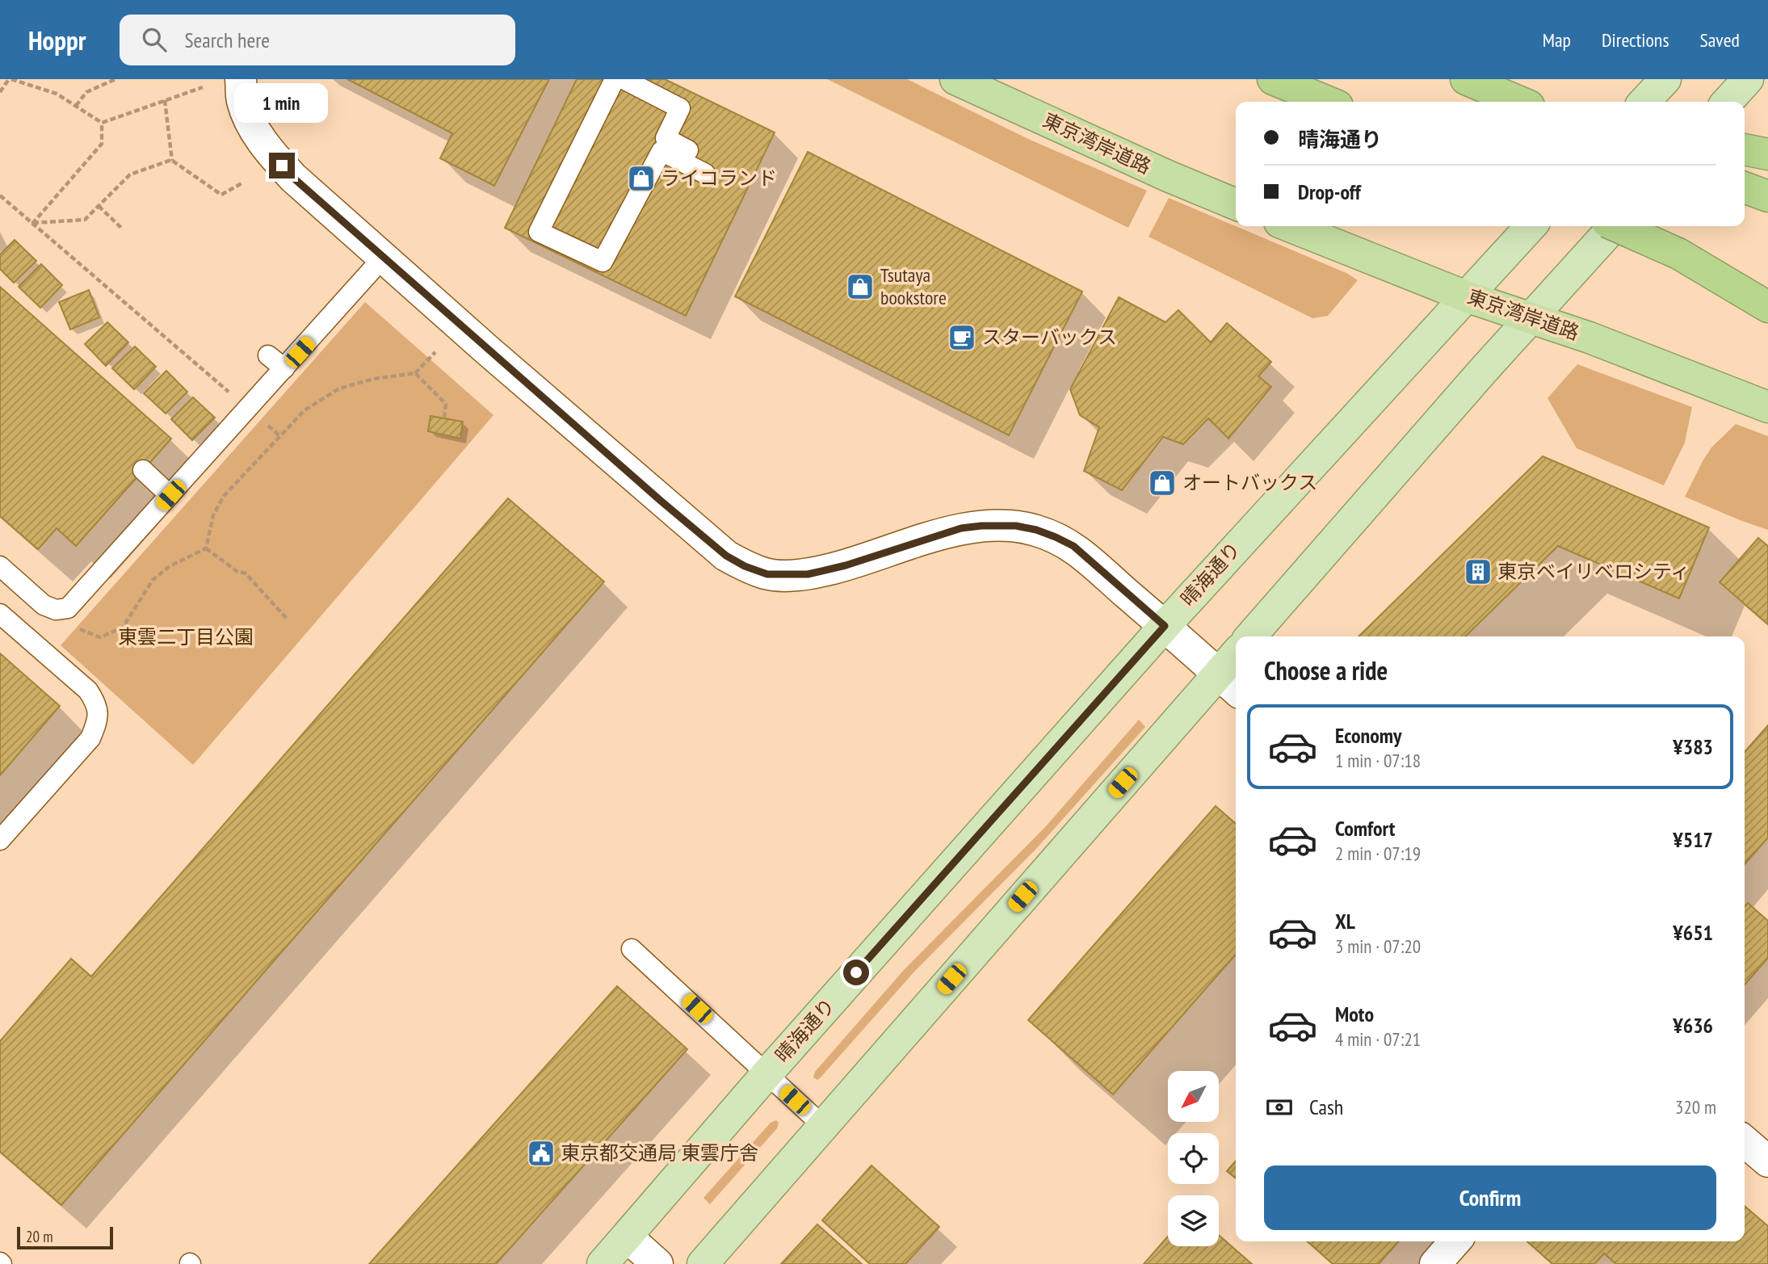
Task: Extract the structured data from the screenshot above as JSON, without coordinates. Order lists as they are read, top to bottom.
{
  "streets": {
    "highway": ["東京湾岸道路"],
    "main road": ["晴海通り"]
  },
  "crossings": [
    ["東京湾岸道路", "晴海通り"]
  ],
  "parks": ["東雲二丁目公園"],
  "places": {
    "shop": ["ライコランド", "Tsutaya bookstore", "オートバックス"],
    "cafe": ["スターバックス"],
    "building": ["東京ベイリベロシティ"],
    "public building": ["東京都交通局 東雲庁舎"]
  },
  "scale_bar": "20 m",
  "north": "bottom left",
  "page": {
    "header": "Hoppr",
    "search": "Search here",
    "nav": ["Map", "Directions", "Saved"],
    "bubble": "1 min",
    "banner": ["晴海通り", "Drop-off"],
    "heading": "Choose a ride",
    "list": [
      {
        "name": "Economy",
        "note": "1 min · 07:18",
        "value": "¥383"
      },
      {
        "name": "Comfort",
        "note": "2 min · 07:19",
        "value": "¥517"
      },
      {
        "name": "XL",
        "note": "3 min · 07:20",
        "value": "¥651"
      },
      {
        "name": "Moto",
        "note": "4 min · 07:21",
        "value": "¥636"
      }
    ],
    "pay": ["Cash", "320 m"],
    "buttons": "Confirm",
    "scale": "20 m"
  }
}
